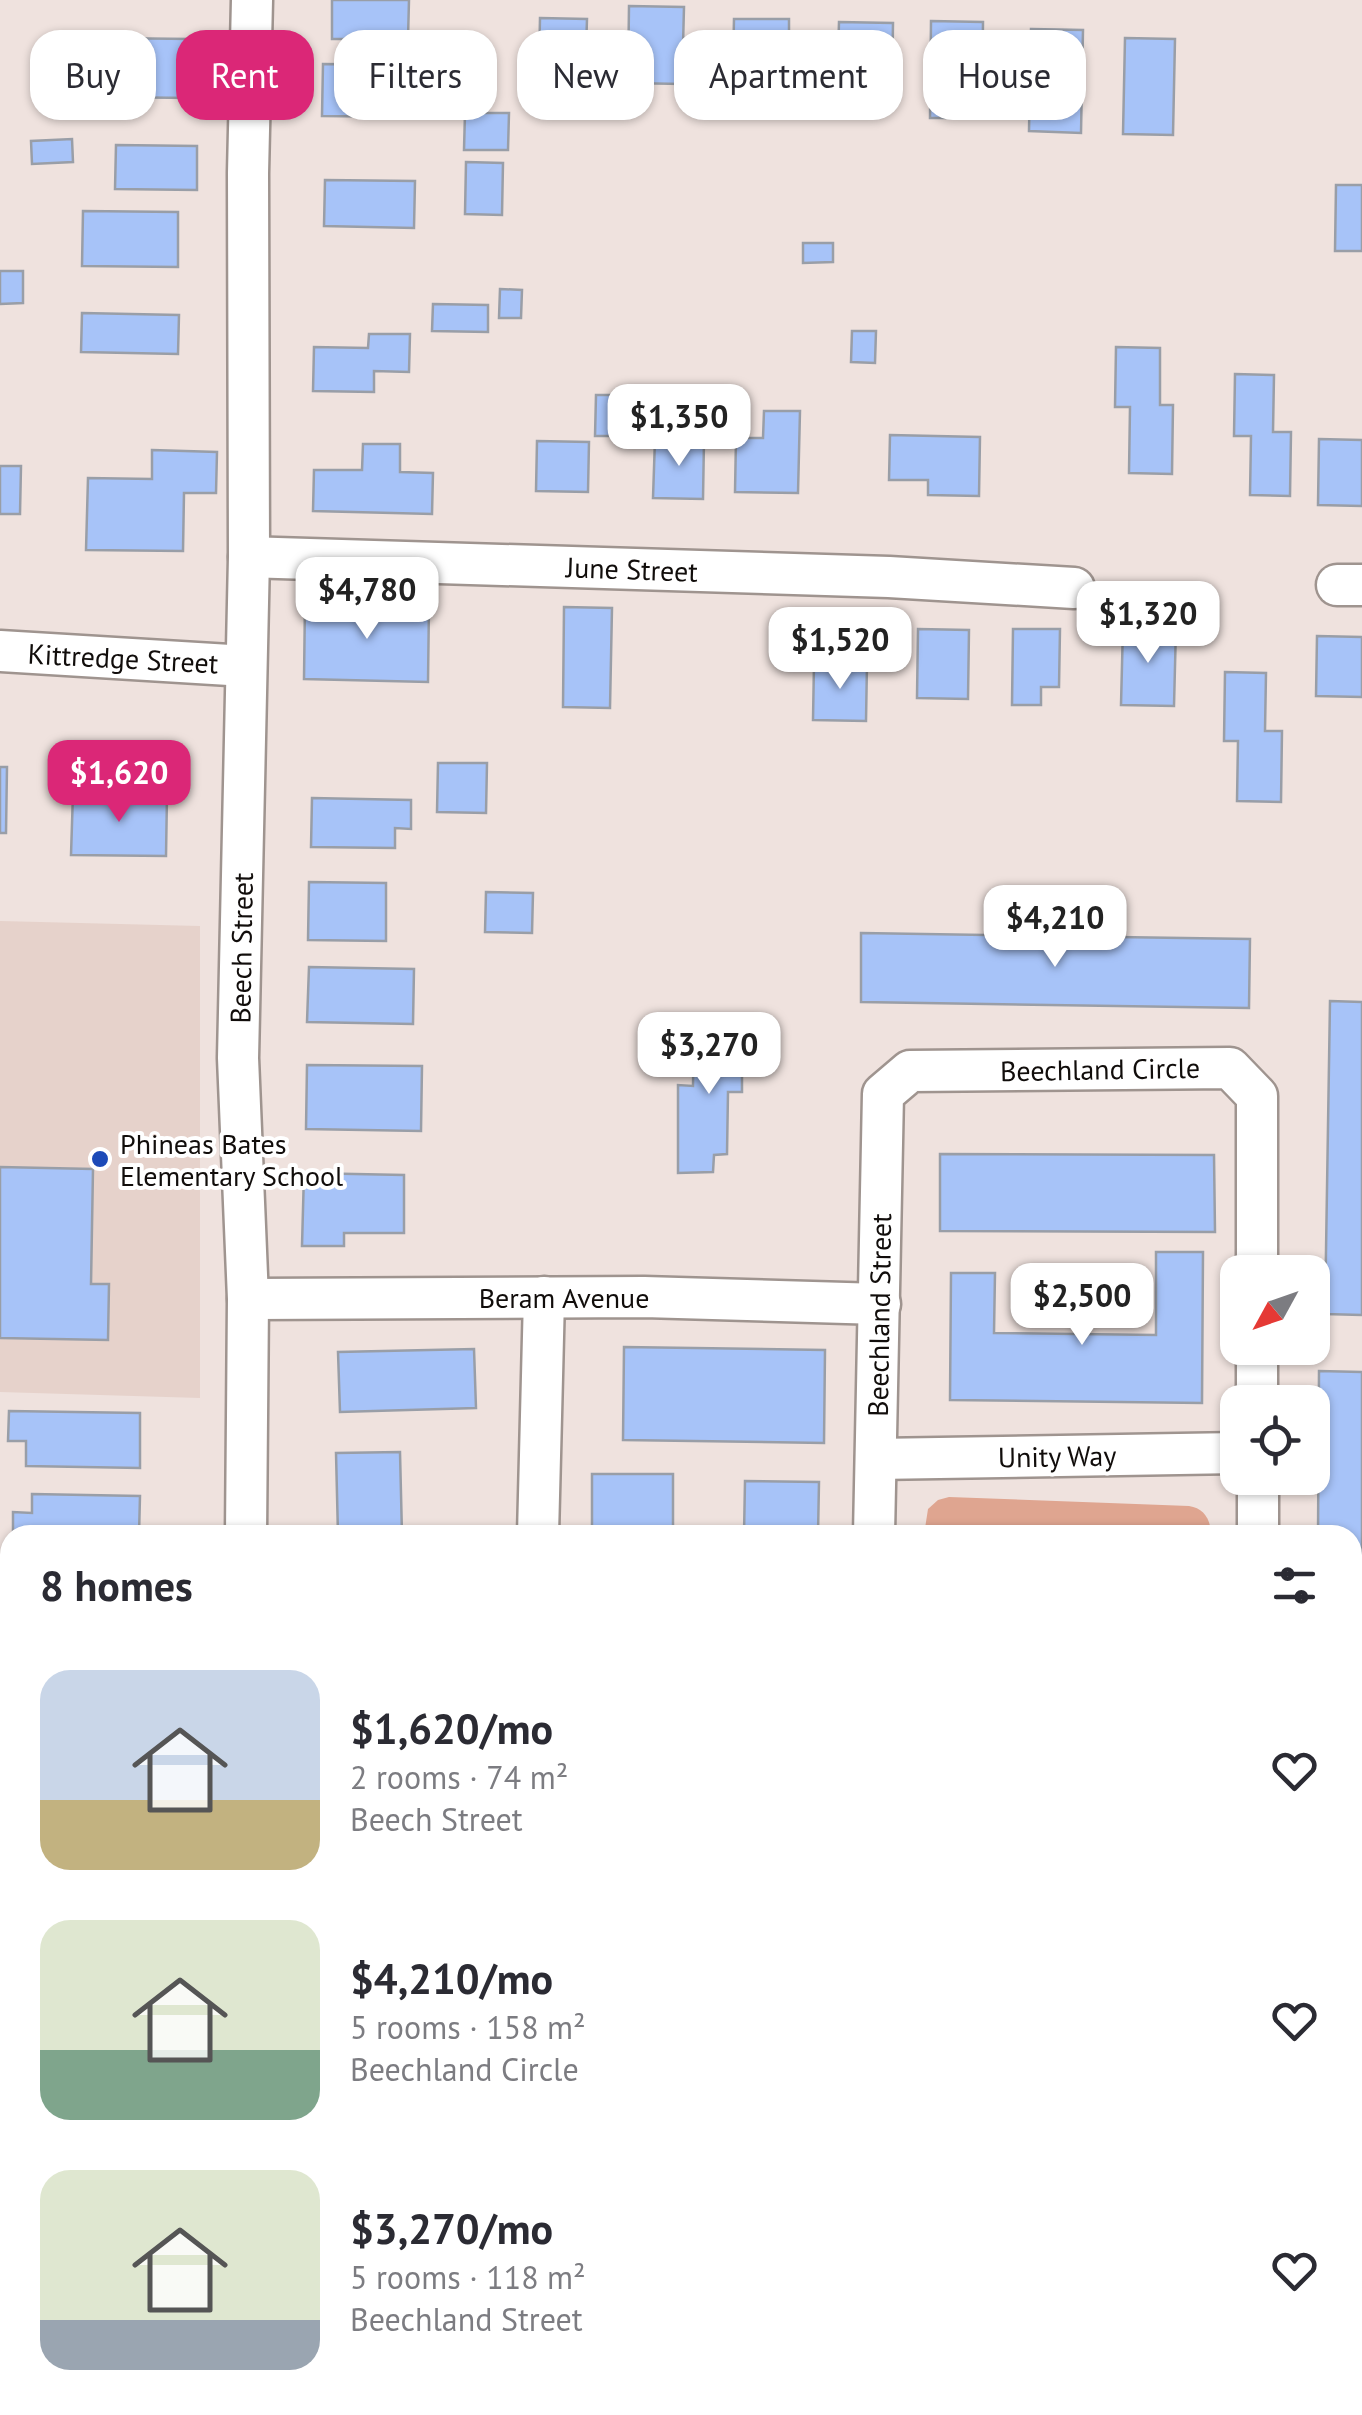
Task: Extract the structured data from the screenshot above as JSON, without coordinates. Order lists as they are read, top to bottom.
{
  "streets": {
    "street": [
      "June Street",
      "Kittredge Street",
      "Beech Street",
      "Beechland Circle",
      "Beram Avenue",
      "Beechland Street",
      "Unity Way"
    ]
  },
  "crossings": [
    ["June Street", "Beech Street"],
    ["Kittredge Street", "Beech Street"],
    ["Beech Street", "Beram Avenue"],
    ["Beechland Circle", "Beechland Street"],
    ["Beram Avenue", "Beechland Street"],
    ["Beechland Street", "Unity Way"]
  ],
  "places": ["Phineas Bates Elementary School"],
  "north": "bottom left",
  "page": {
    "chip": [
      "Buy",
      "Rent",
      "Filters",
      "New",
      "Apartment",
      "House"
    ],
    "price": [
      "$1,350",
      "$4,780",
      "$1,320",
      "$1,520",
      "$1,620",
      "$4,210",
      "$3,270",
      "$2,500"
    ],
    "heading": "8 homes",
    "list": [
      {
        "name": "$1,620/mo",
        "note": "2 rooms · 74 m² · Beech Street"
      },
      {
        "name": "$4,210/mo",
        "note": "5 rooms · 158 m² · Beechland Circle"
      },
      {
        "name": "$3,270/mo",
        "note": "5 rooms · 118 m² · Beechland Street"
      }
    ]
  }
}
